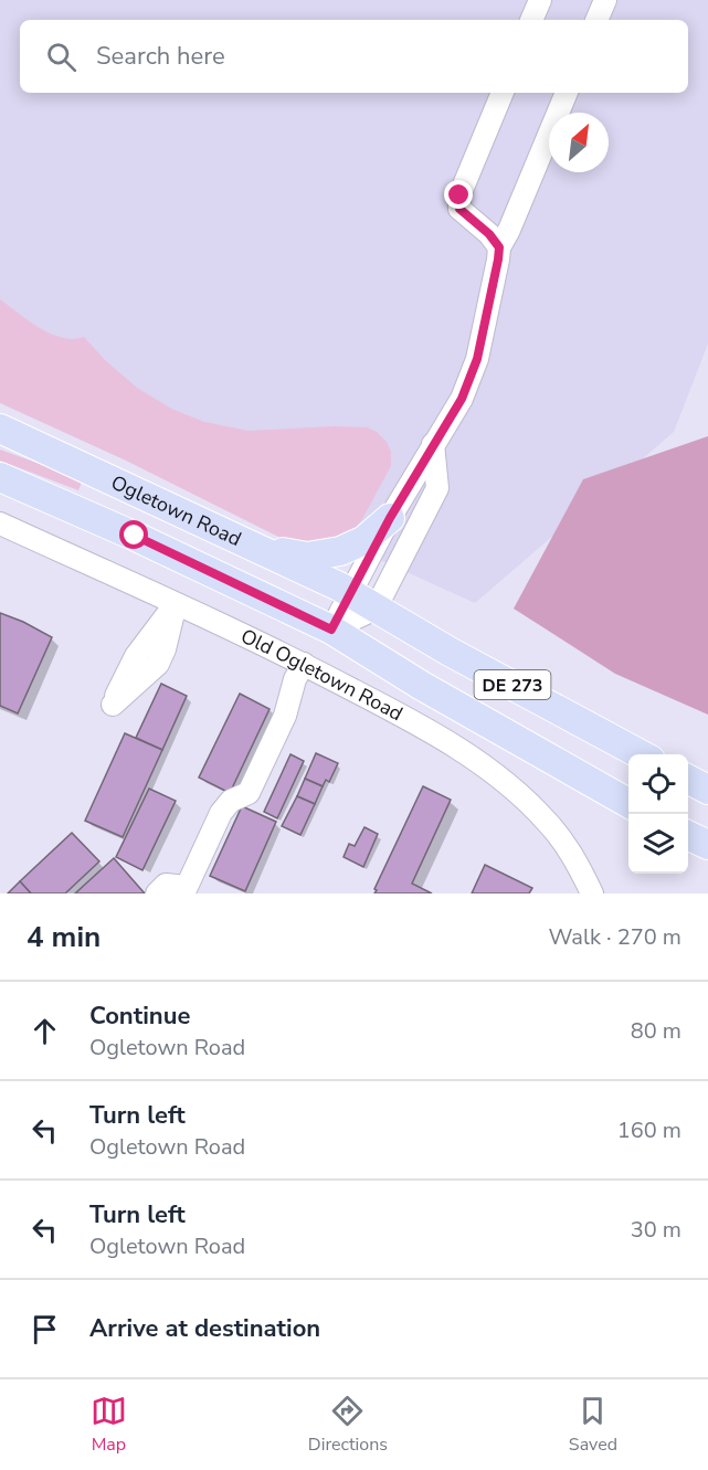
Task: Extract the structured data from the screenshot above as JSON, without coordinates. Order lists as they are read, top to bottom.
{
  "streets": {
    "main road": ["Ogletown Road", "DE 273"],
    "street": ["Old Ogletown Road"]
  },
  "north": "top right",
  "page": {
    "search": "Search here",
    "heading": ["4 min", "Walk · 270 m"],
    "list": [
      ["Continue", "Ogletown Road", "80 m"],
      ["Turn left", "Ogletown Road", "160 m"],
      ["Turn left", "Ogletown Road", "30 m"],
      "Arrive at destination"
    ],
    "nav": ["Map", "Directions", "Saved"]
  }
}
